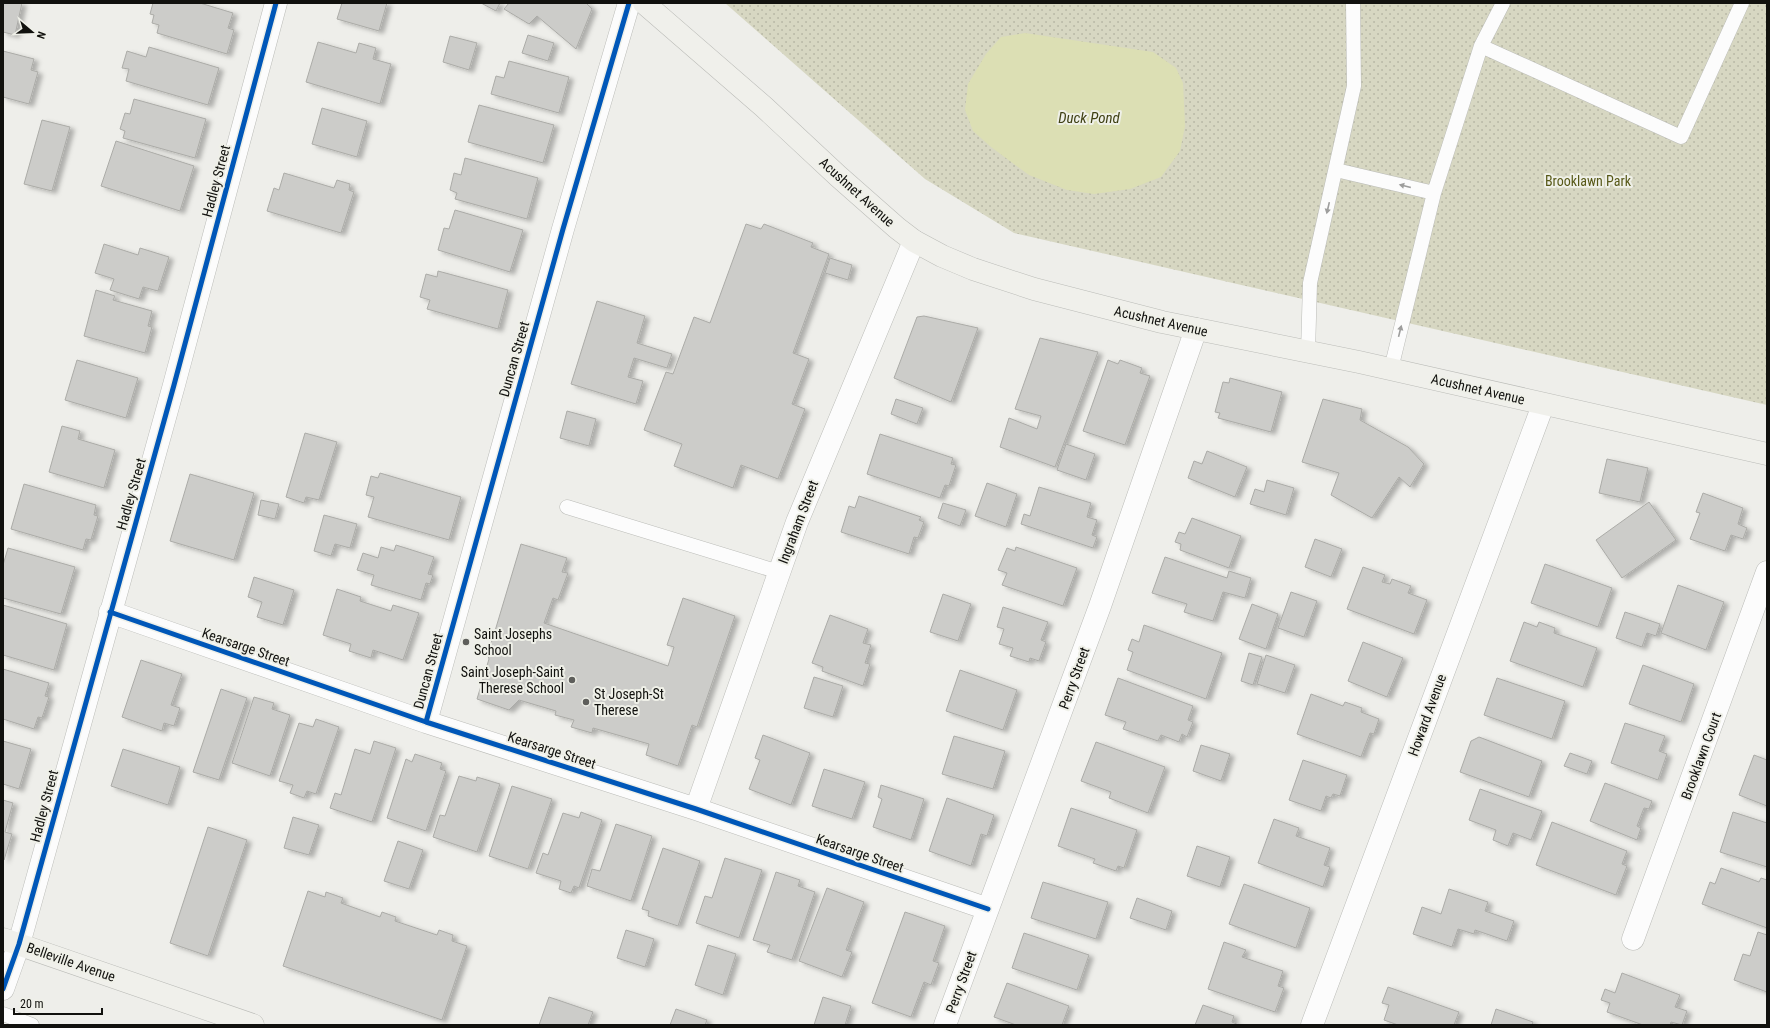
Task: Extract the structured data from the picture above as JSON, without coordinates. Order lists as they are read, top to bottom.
{
  "streets": {
    "main road": ["Acushnet Avenue", "Belleville Avenue"],
    "street": [
      "Hadley Street",
      "Duncan Street",
      "Ingraham Street",
      "Kearsarge Street",
      "Perry Street",
      "Howard Avenue",
      "Brooklawn Court"
    ]
  },
  "crossings": [
    ["Hadley Street", "Kearsarge Street"],
    ["Hadley Street", "Belleville Avenue"],
    ["Acushnet Avenue", "Ingraham Street"],
    ["Acushnet Avenue", "Perry Street"],
    ["Acushnet Avenue", "Howard Avenue"],
    ["Duncan Street", "Kearsarge Street"],
    ["Ingraham Street", "Kearsarge Street"],
    ["Kearsarge Street", "Perry Street"]
  ],
  "water": ["Duck Pond"],
  "parks": ["Brooklawn Park"],
  "places": ["Saint Josephs School", "Saint Joseph-Saint Therese School", "St Joseph-St Therese"],
  "scale_bar": "20 m",
  "north": "right"
}
